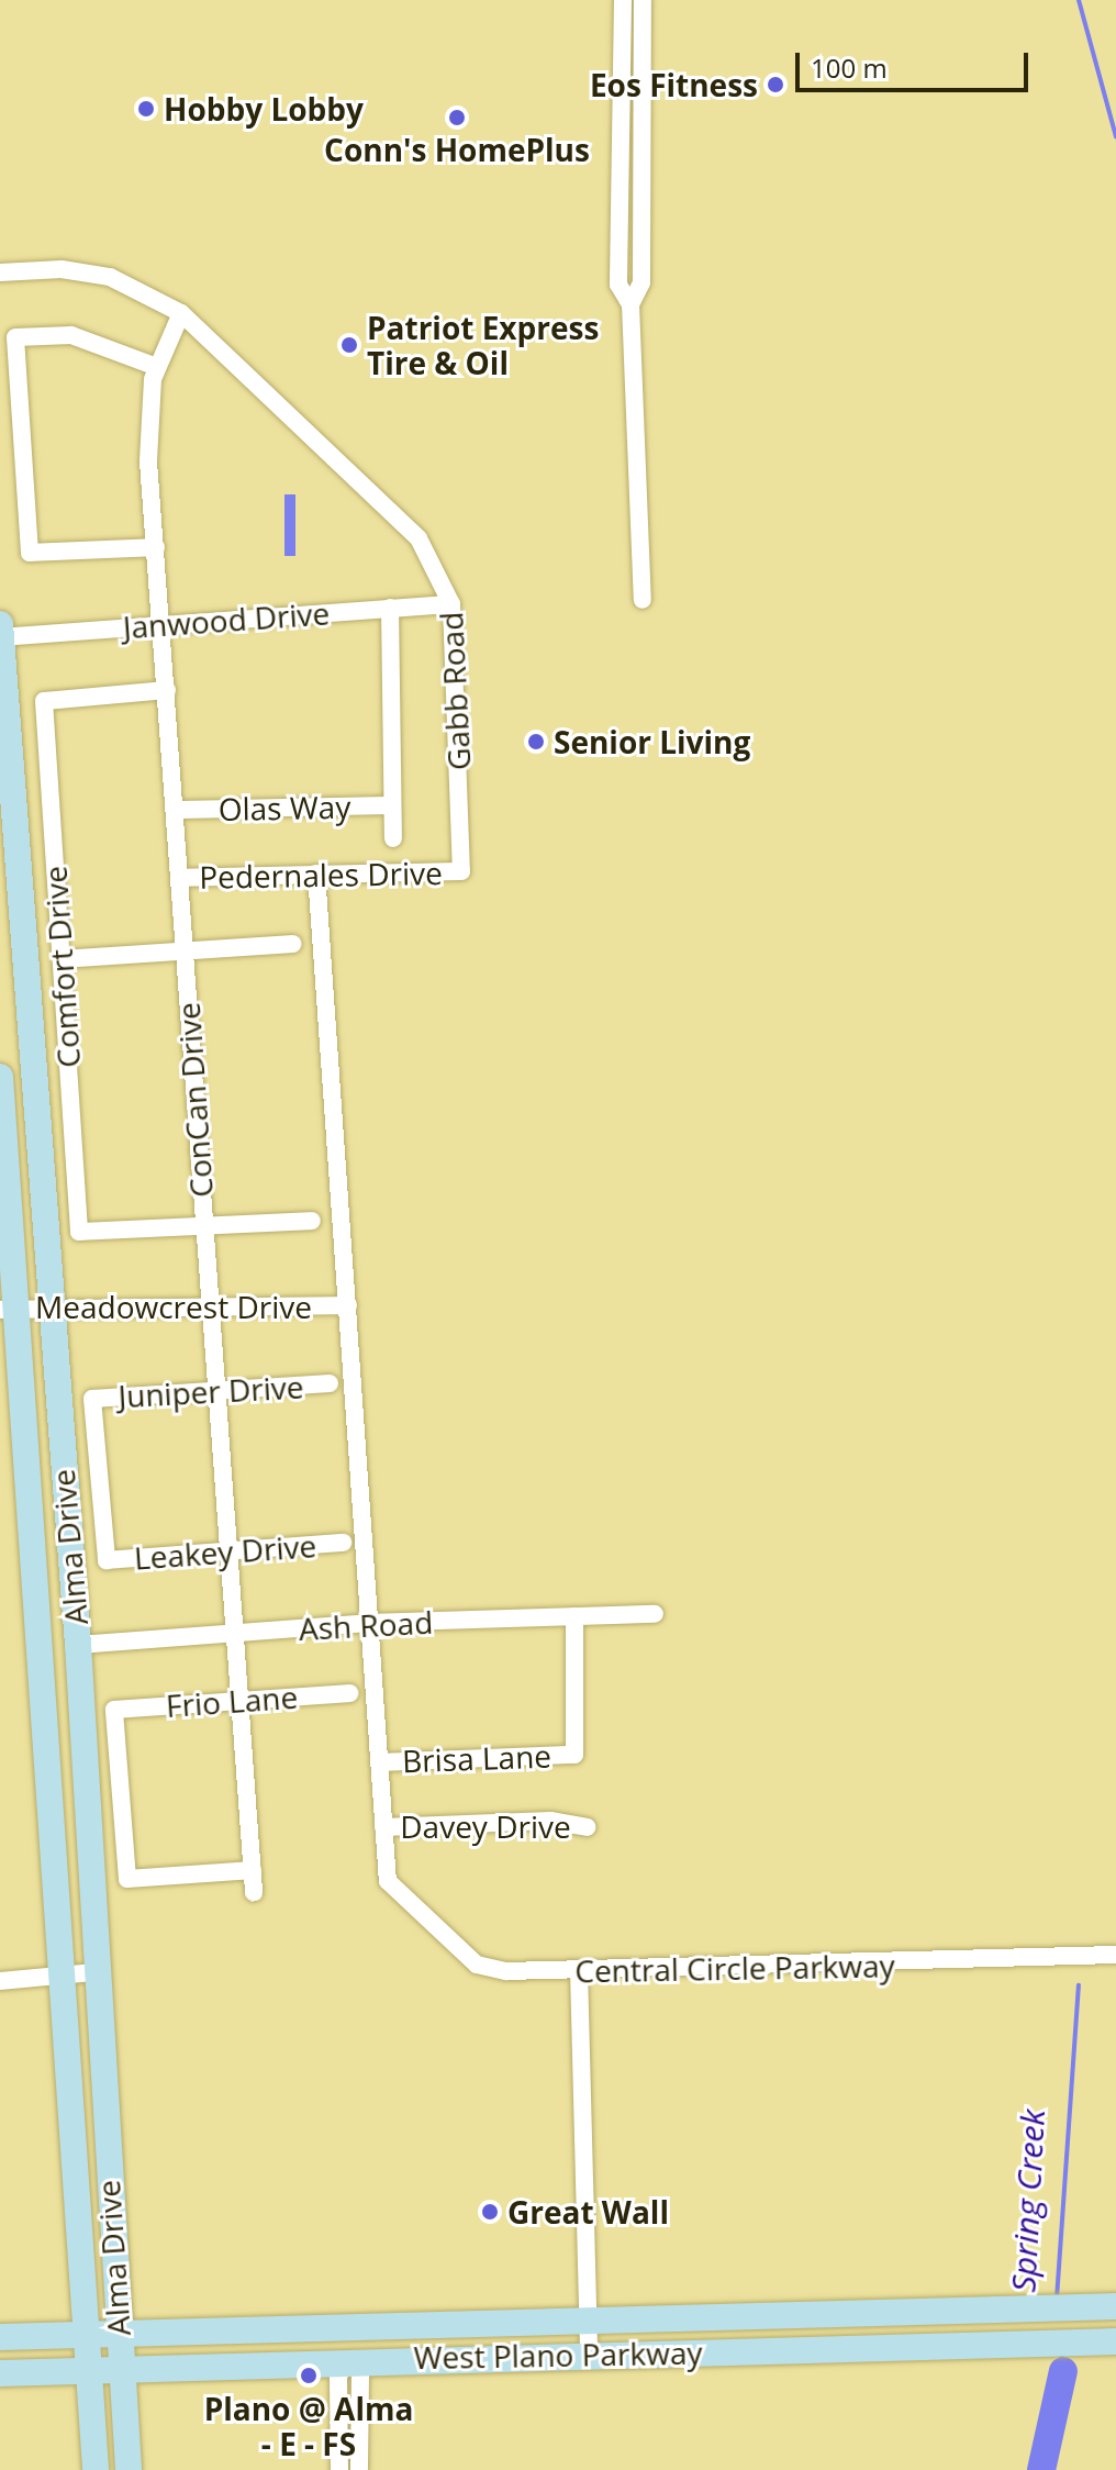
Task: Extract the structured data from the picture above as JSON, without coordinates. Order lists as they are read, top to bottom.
{
  "streets": {
    "main road": ["Alma Drive", "West Plano Parkway"],
    "street": [
      "Janwood Drive",
      "Gabb Road",
      "Olas Way",
      "Pedernales Drive",
      "Comfort Drive",
      "ConCan Drive",
      "Meadowcrest Drive",
      "Juniper Drive",
      "Leakey Drive",
      "Ash Road",
      "Frio Lane",
      "Brisa Lane",
      "Davey Drive",
      "Central Circle Parkway"
    ]
  },
  "crossings": [
    ["Janwood Drive", "Gabb Road"],
    ["Janwood Drive", "ConCan Drive"],
    ["Janwood Drive", "Alma Drive"],
    ["Gabb Road", "Pedernales Drive"],
    ["Gabb Road", "ConCan Drive"],
    ["Olas Way", "ConCan Drive"],
    ["Pedernales Drive", "ConCan Drive"],
    ["Comfort Drive", "ConCan Drive"],
    ["ConCan Drive", "Meadowcrest Drive"],
    ["ConCan Drive", "Juniper Drive"],
    ["ConCan Drive", "Leakey Drive"],
    ["ConCan Drive", "Ash Road"],
    ["ConCan Drive", "Frio Lane"],
    ["Meadowcrest Drive", "Alma Drive"],
    ["Juniper Drive", "Leakey Drive"],
    ["Alma Drive", "Ash Road"],
    ["Alma Drive", "West Plano Parkway"],
    ["Ash Road", "Brisa Lane"],
    ["Davey Drive", "Central Circle Parkway"]
  ],
  "water": ["Spring Creek"],
  "places": [
    "Eos Fitness",
    "Hobby Lobby",
    "Conn's HomePlus",
    "Patriot Express Tire & Oil",
    "Senior Living",
    "Great Wall",
    "Plano @ Alma - E - FS"
  ],
  "scale_bar": "100 m"
}
